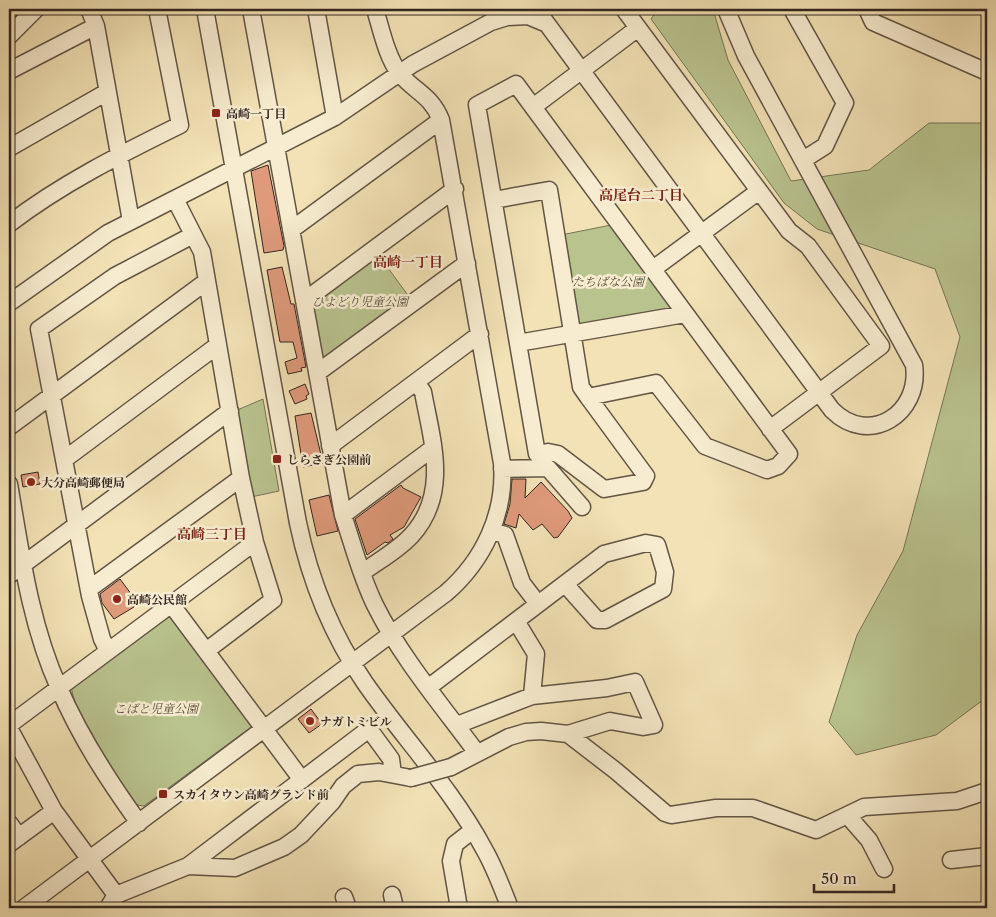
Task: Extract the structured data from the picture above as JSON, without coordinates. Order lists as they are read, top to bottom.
{
  "districts": ["高尾台二丁目", "高崎一丁目", "高崎三丁目"],
  "parks": ["たちばな公園", "ひよどり児童公園", "こばと児童公園"],
  "places": {
    "transit": ["高崎一丁目", "しらさぎ公園前", "スカイタウン高崎グランド前"],
    "other": ["大分高崎郵便局", "高崎公民館", "ナガトミビル"]
  },
  "scale_bar": "50 m"
}
